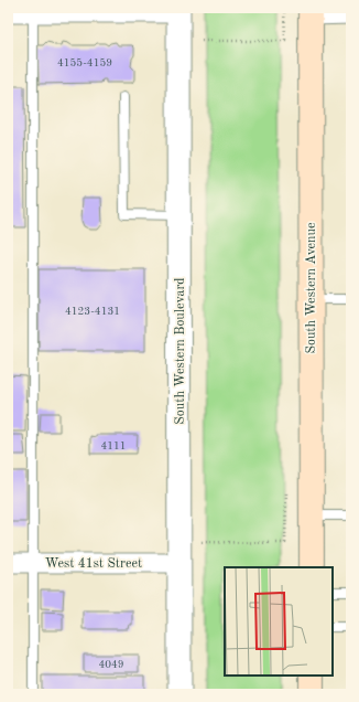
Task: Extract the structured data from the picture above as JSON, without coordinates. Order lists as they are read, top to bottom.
{
  "streets": {
    "main road": ["South Western Avenue"],
    "street": ["South Western Boulevard", "West 41st Street"]
  },
  "crossings": [
    ["South Western Boulevard", "West 41st Street"]
  ],
  "house_numbers": [
    "4155-4159",
    "4123-4131",
    "4111",
    "4049"
  ]
}
